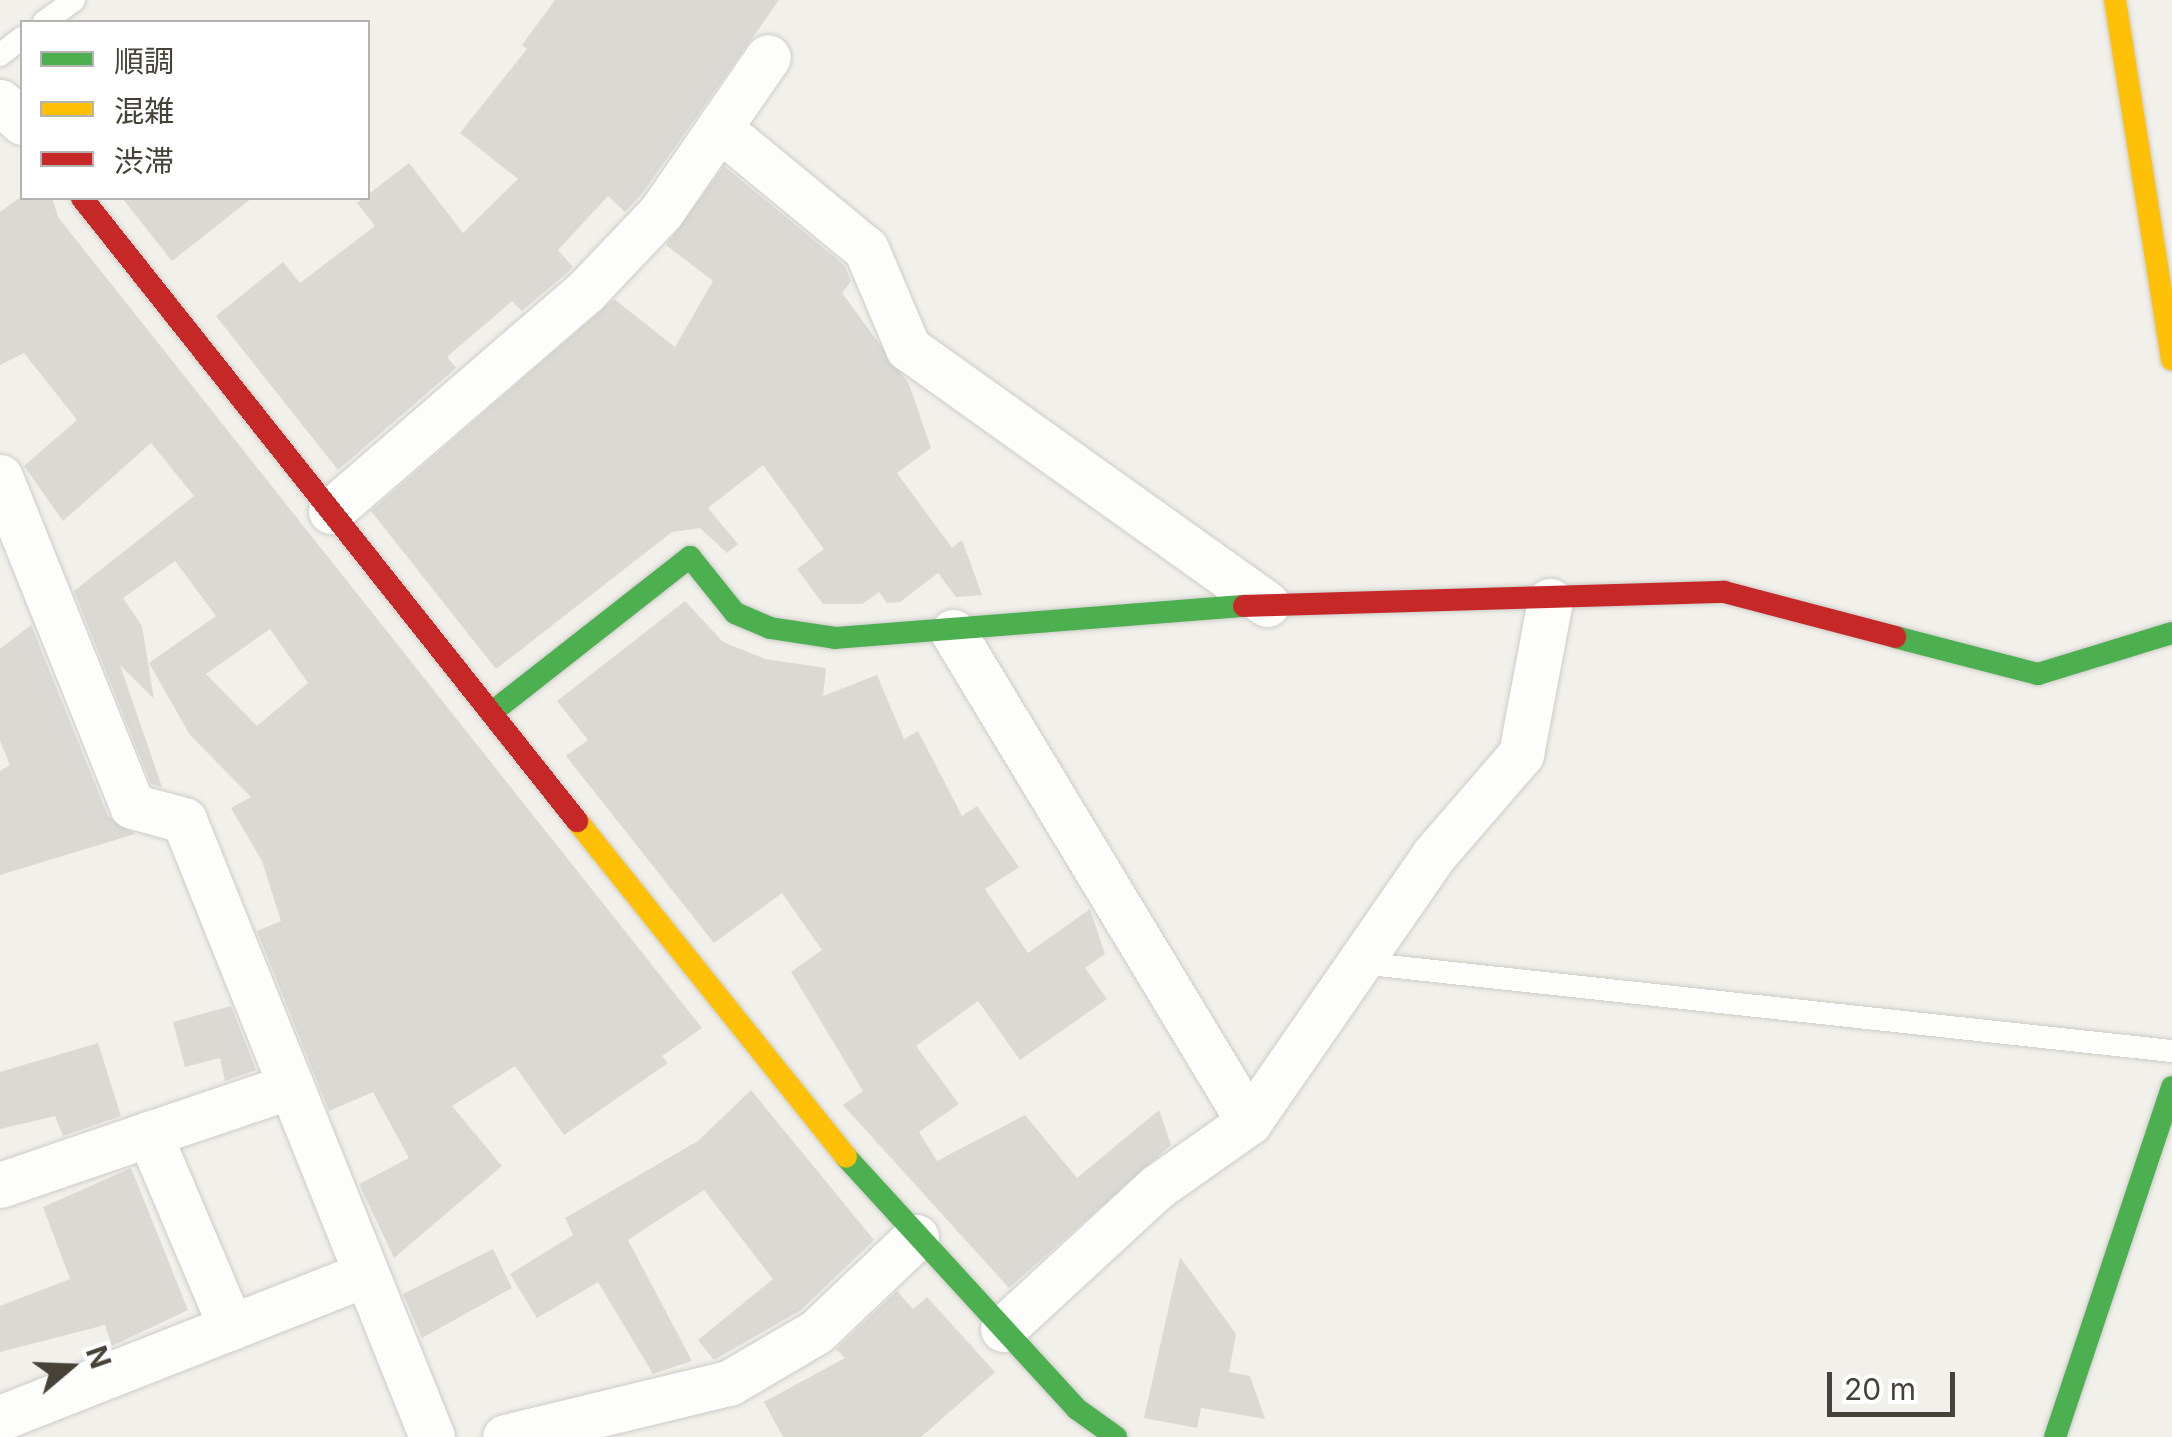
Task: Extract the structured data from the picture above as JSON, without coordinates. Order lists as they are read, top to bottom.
{
  "legend": ["順調", "混雑", "渋滞"],
  "scale_bar": "20 m",
  "north": "right"
}
